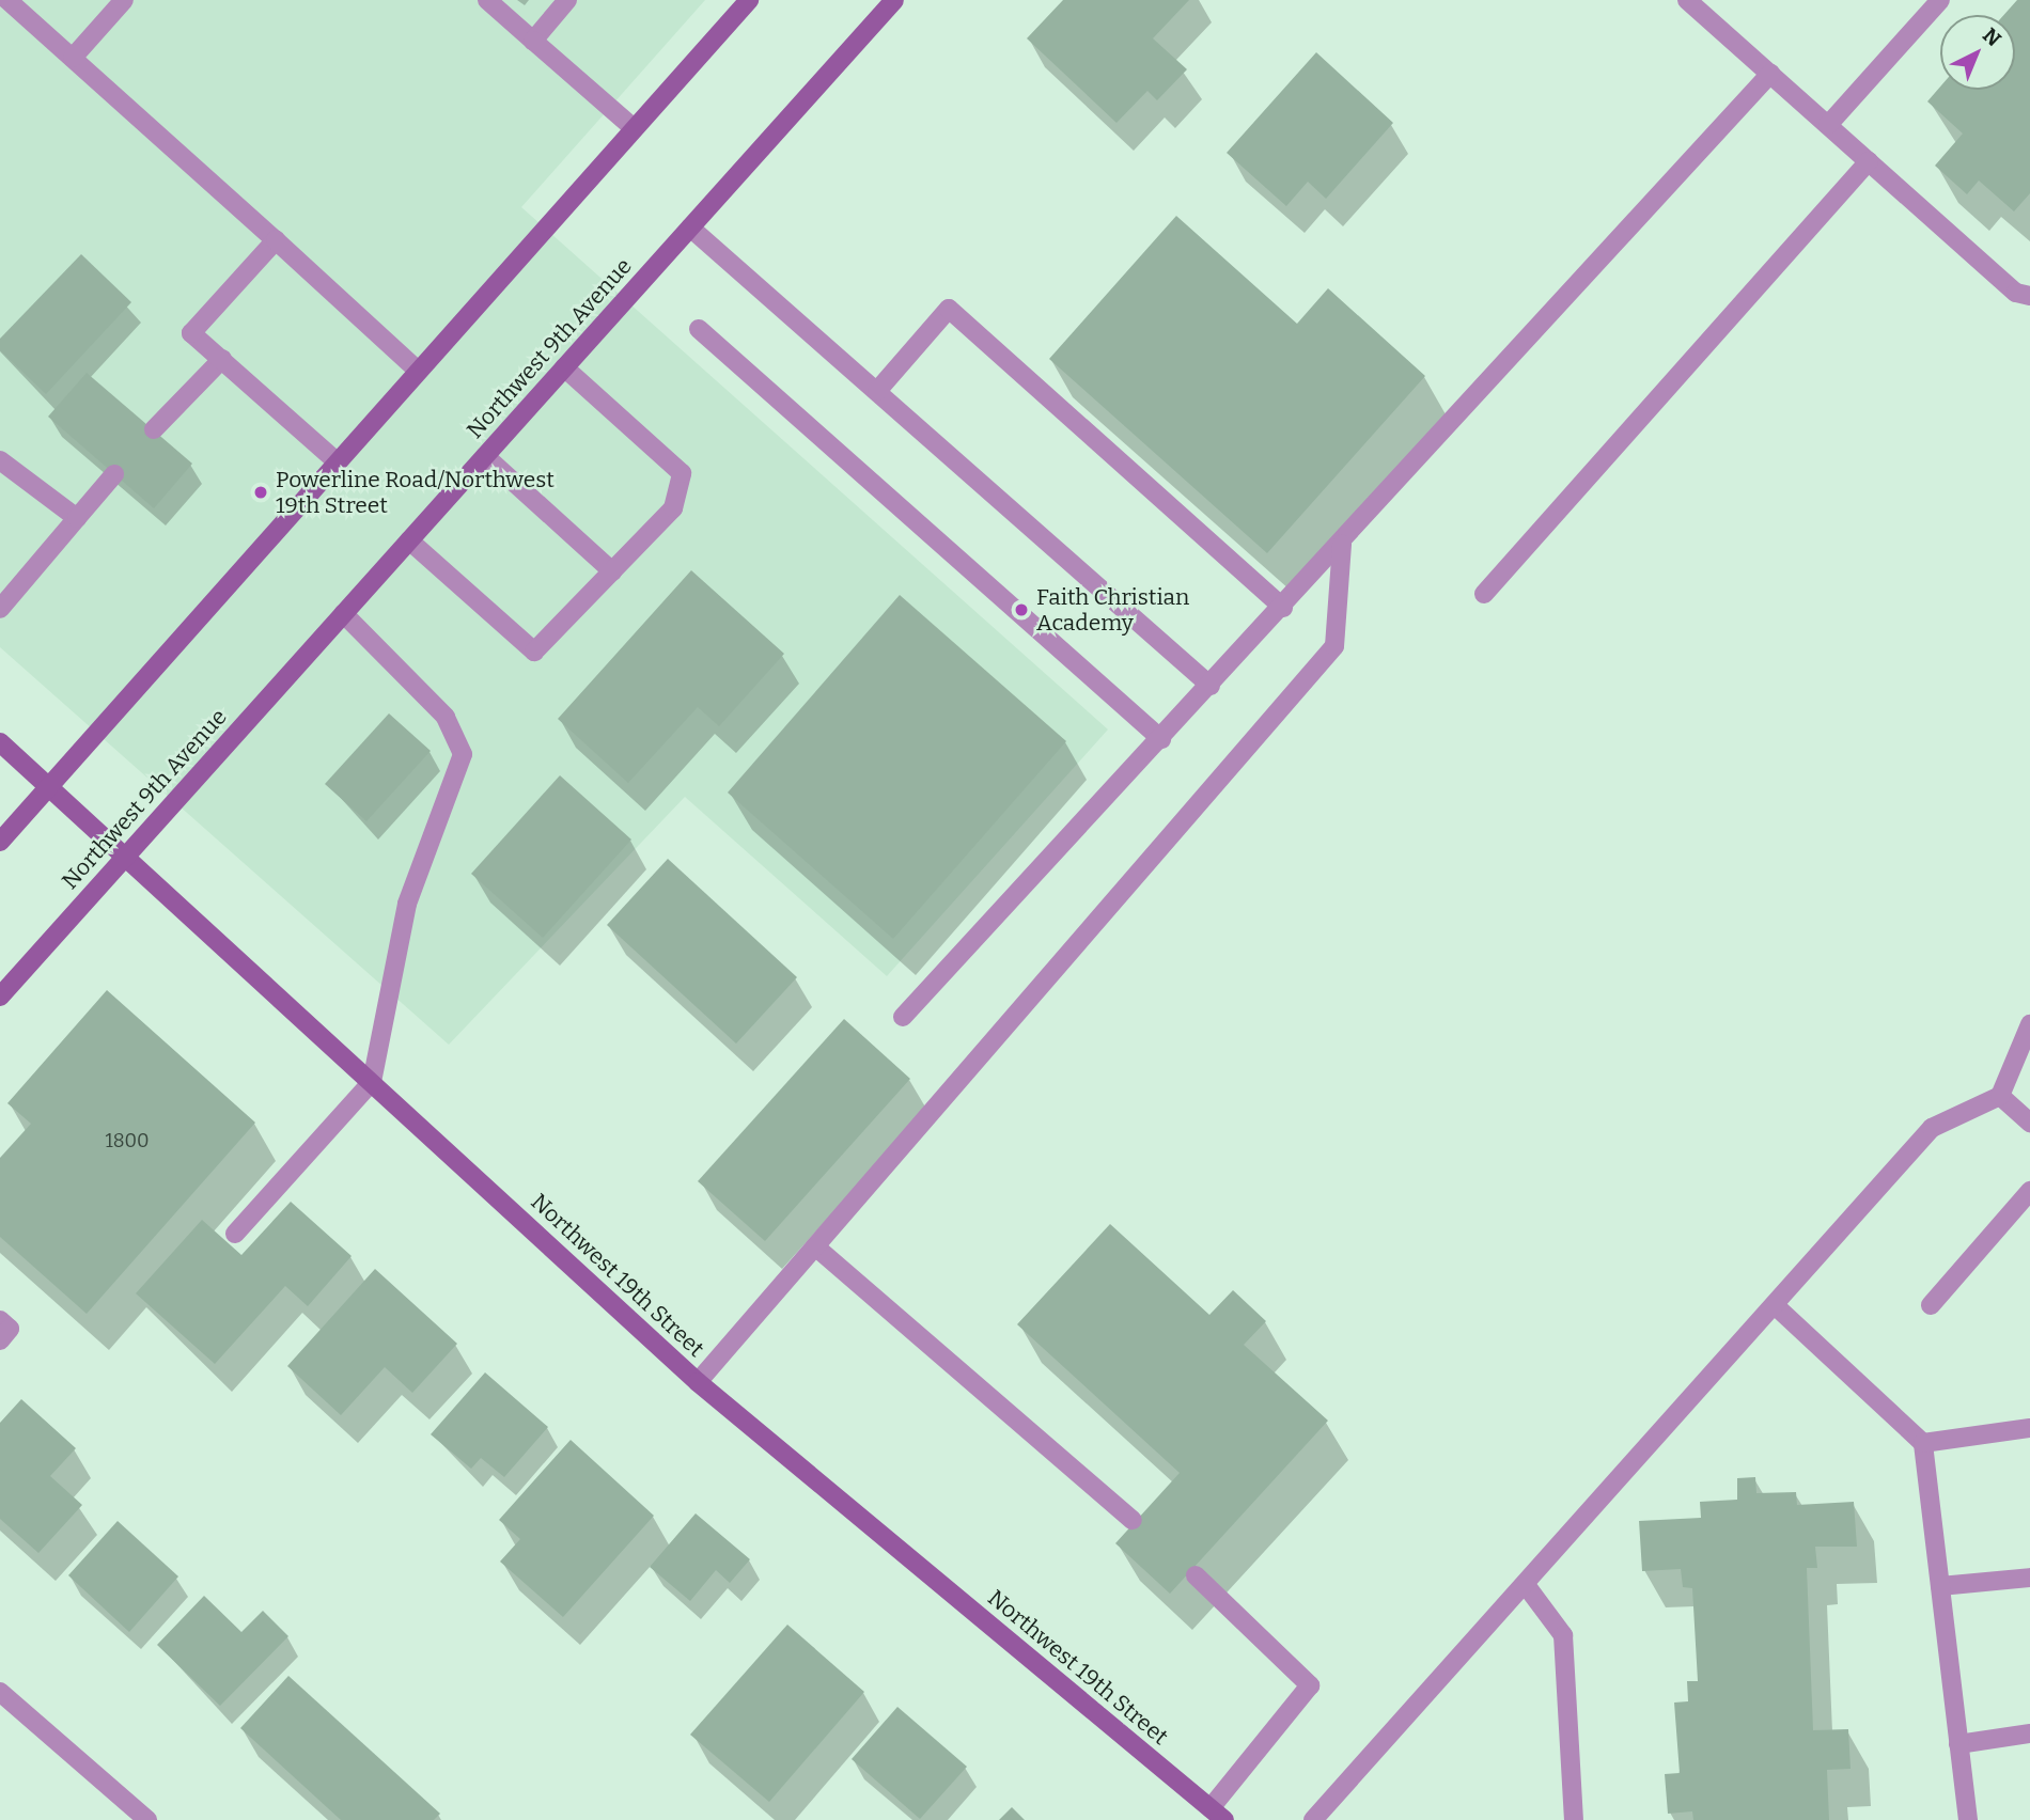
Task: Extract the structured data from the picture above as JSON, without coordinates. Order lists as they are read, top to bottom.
{
  "streets": {
    "main road": ["Northwest 9th Avenue", "Northwest 19th Street"]
  },
  "crossings": [
    ["Northwest 9th Avenue", "Northwest 19th Street"]
  ],
  "places": ["Powerline Road/Northwest 19th Street", "Faith Christian Academy"],
  "house_numbers": ["1800"],
  "north": "top right"
}
